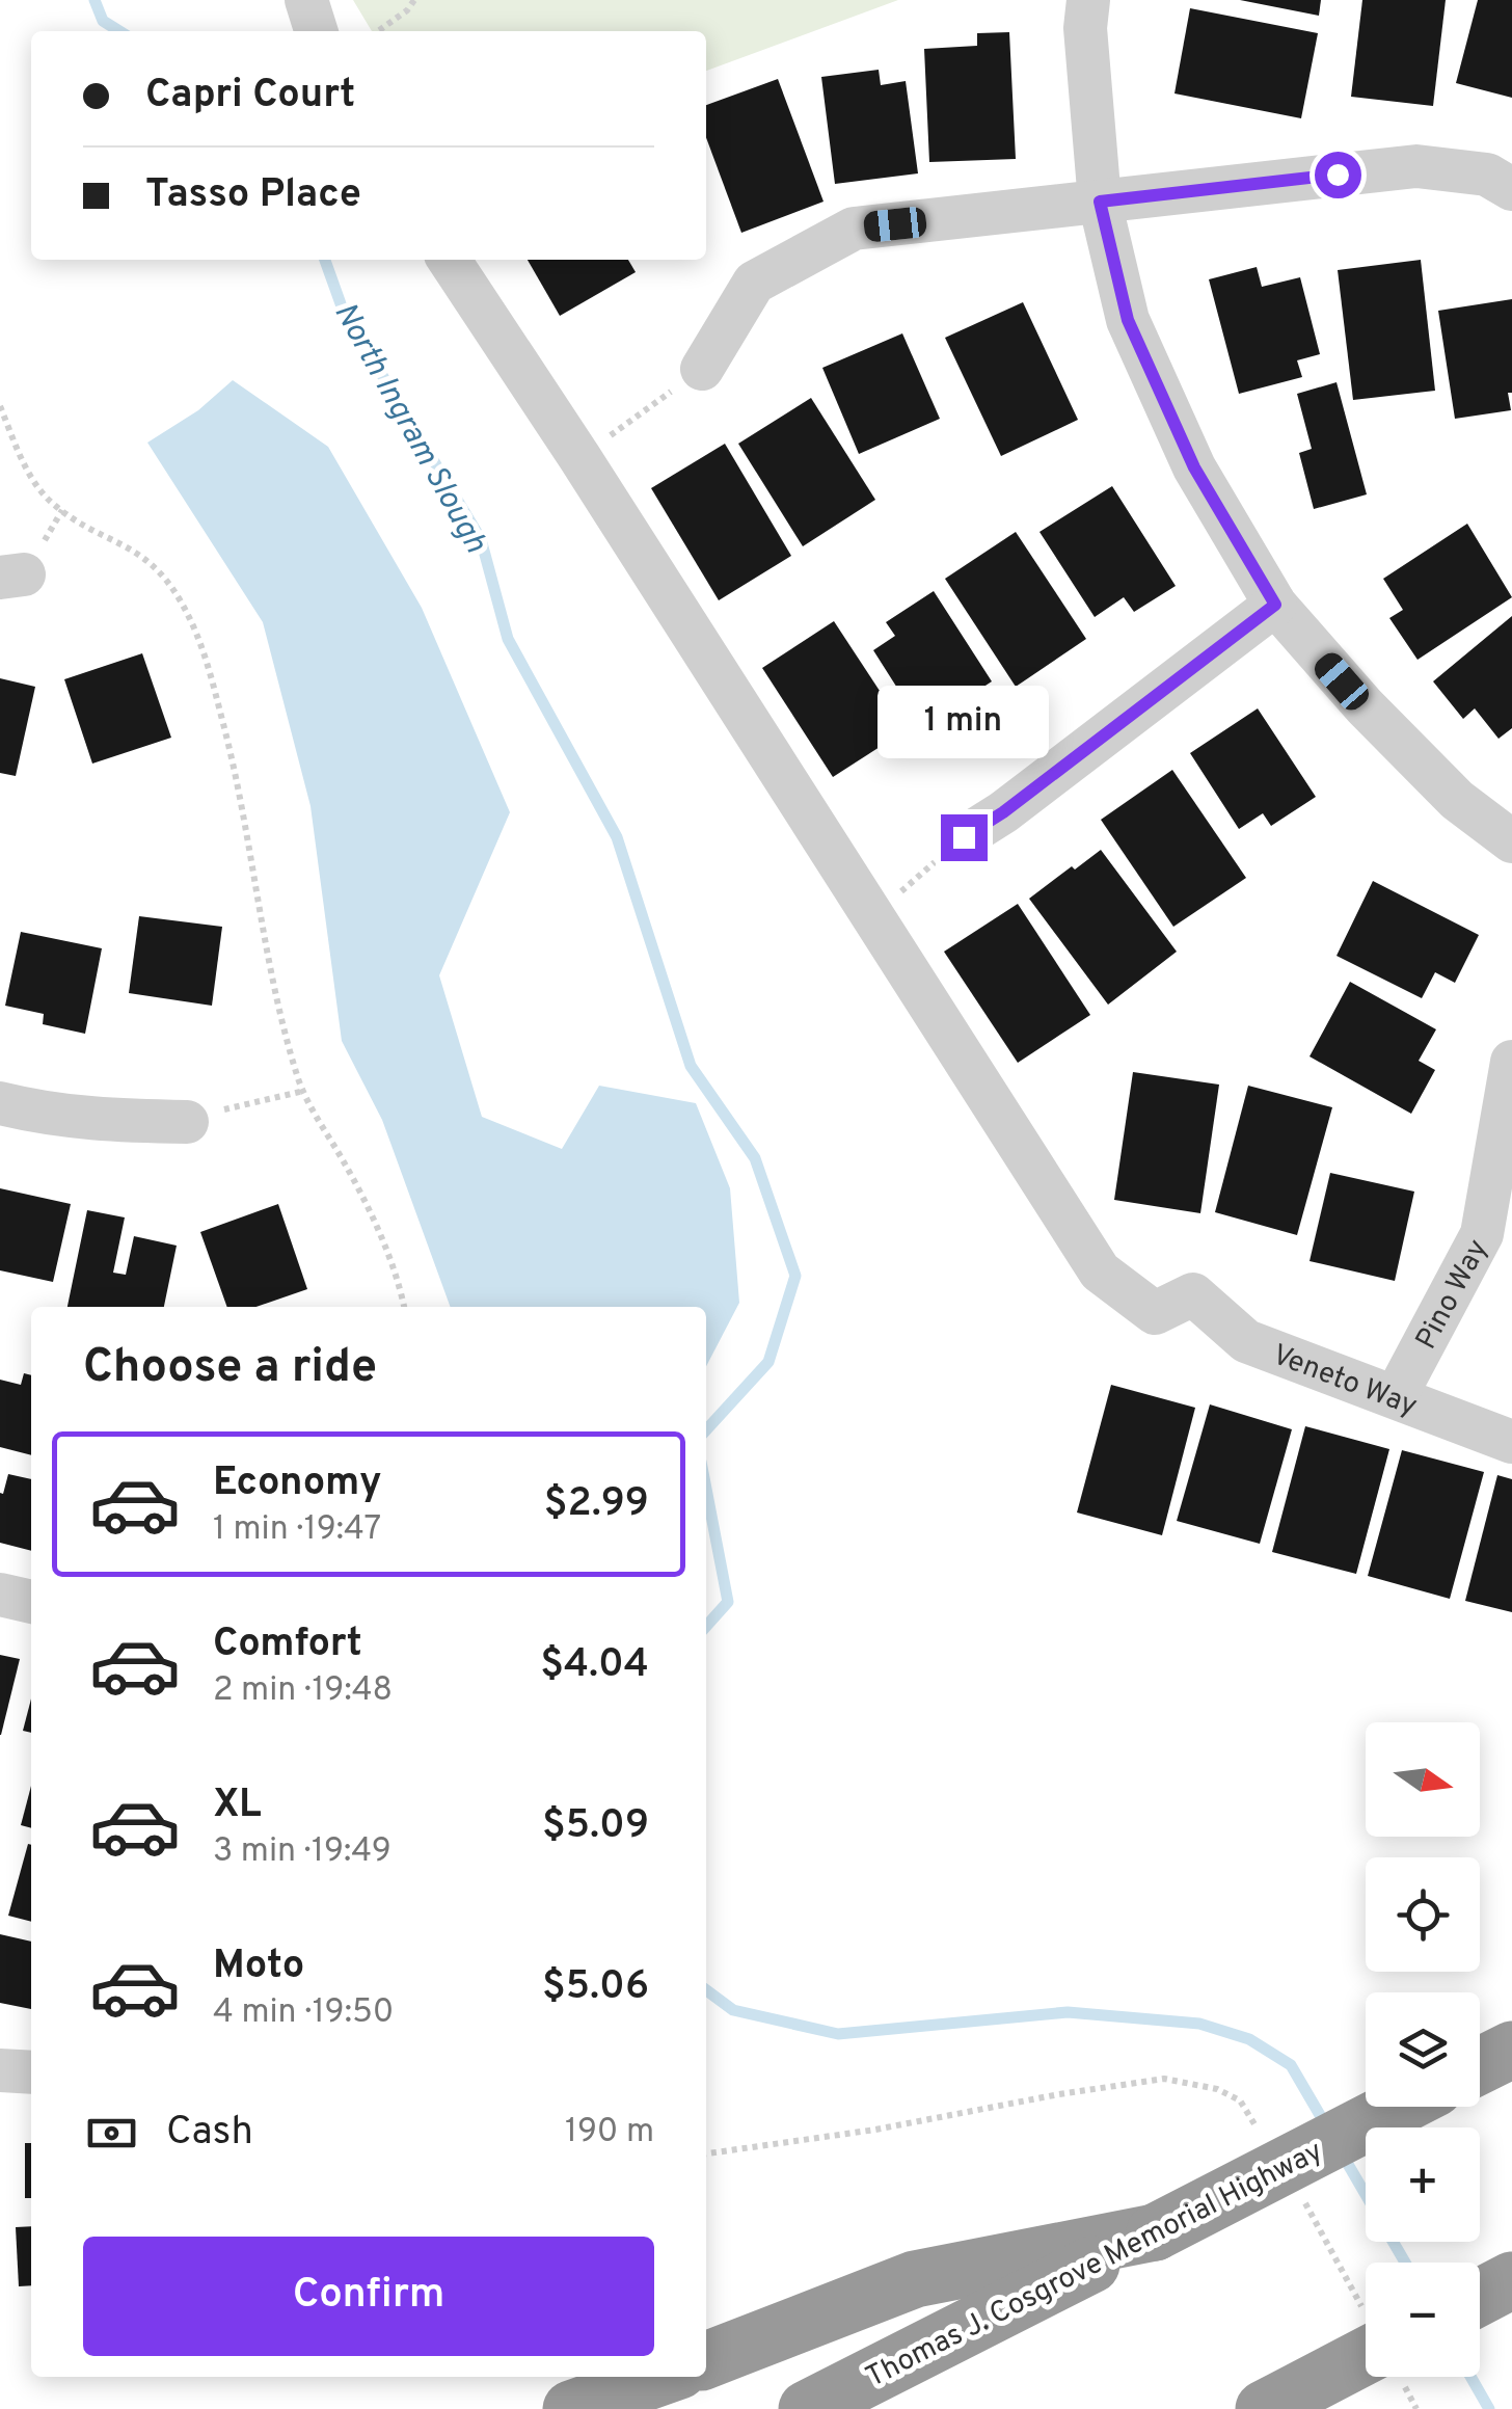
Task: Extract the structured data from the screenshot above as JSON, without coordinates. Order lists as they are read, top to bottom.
{
  "streets": {
    "highway": ["Thomas J. Cosgrove Memorial Highway"],
    "street": ["Pino Way", "Veneto Way"]
  },
  "crossings": [
    ["Pino Way", "Veneto Way"]
  ],
  "water": ["North Ingram Slough"],
  "north": "right",
  "page": {
    "banner": ["Capri Court", "Tasso Place"],
    "bubble": "1 min",
    "heading": "Choose a ride",
    "list": [
      {
        "name": "Economy",
        "note": "1 min · 19:47",
        "value": "$2.99"
      },
      {
        "name": "Comfort",
        "note": "2 min · 19:48",
        "value": "$4.04"
      },
      {
        "name": "XL",
        "note": "3 min · 19:49",
        "value": "$5.09"
      },
      {
        "name": "Moto",
        "note": "4 min · 19:50",
        "value": "$5.06"
      }
    ],
    "map_buttons": ["+", "−"],
    "pay": ["Cash", "190 m"],
    "buttons": "Confirm"
  }
}
